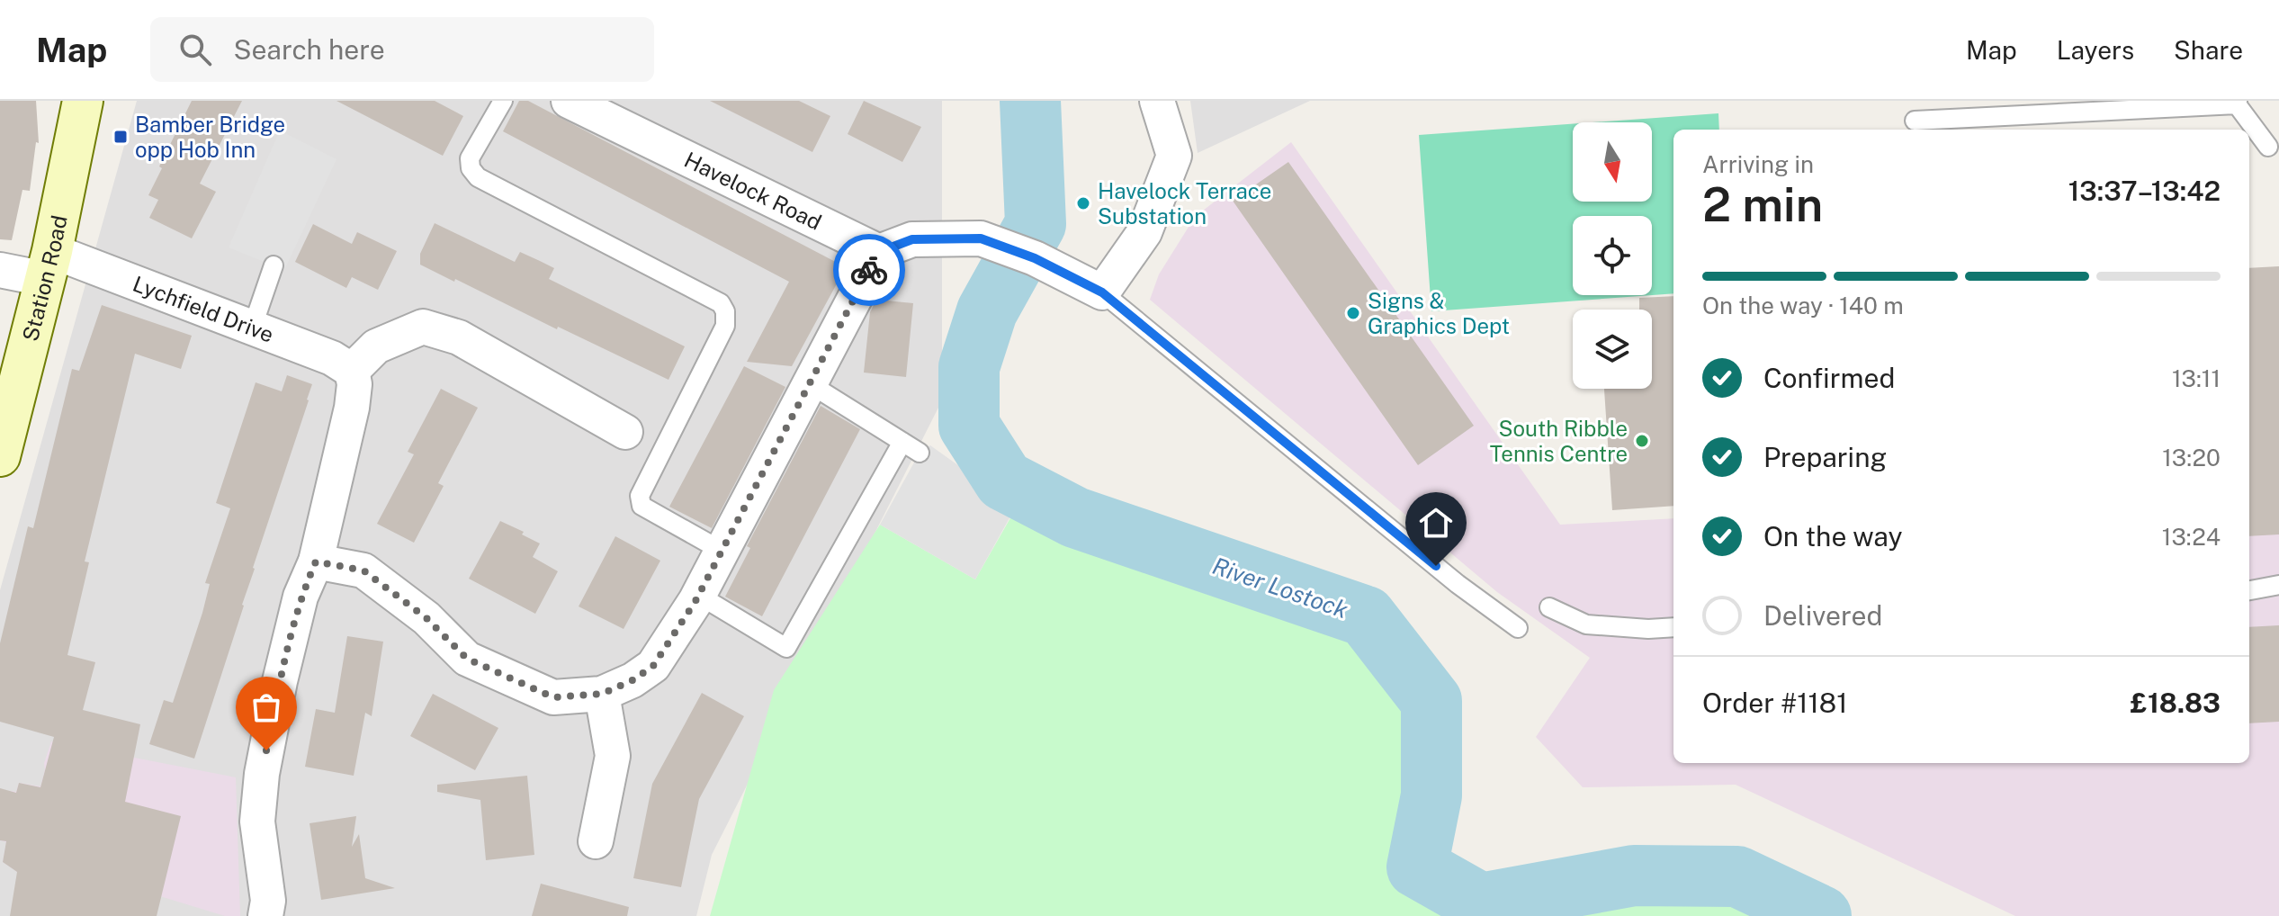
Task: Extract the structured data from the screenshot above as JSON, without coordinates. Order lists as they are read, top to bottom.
{
  "streets": {
    "main road": ["Station Road"],
    "street": ["Havelock Road", "Lychfield Drive"]
  },
  "crossings": [
    ["Station Road", "Lychfield Drive"]
  ],
  "water": ["River Lostock"],
  "places": {
    "transit": ["Bamber Bridge opp Hob Inn"],
    "other": ["Havelock Terrace Substation", "Signs & Graphics Dept", "South Ribble Tennis Centre"]
  },
  "north": "bottom",
  "page": {
    "header": "Map",
    "search": "Search here",
    "nav": ["Map", "Layers", "Share"],
    "heading": ["2 min", "Arriving in", "13:37–13:42"],
    "panel": ["Order #1181", "£18.83"],
    "bar": "On the way · 140 m",
    "list": [
      ["Confirmed", "13:11"],
      ["Preparing", "13:20"],
      ["On the way", "13:24"],
      "Delivered"
    ]
  }
}
